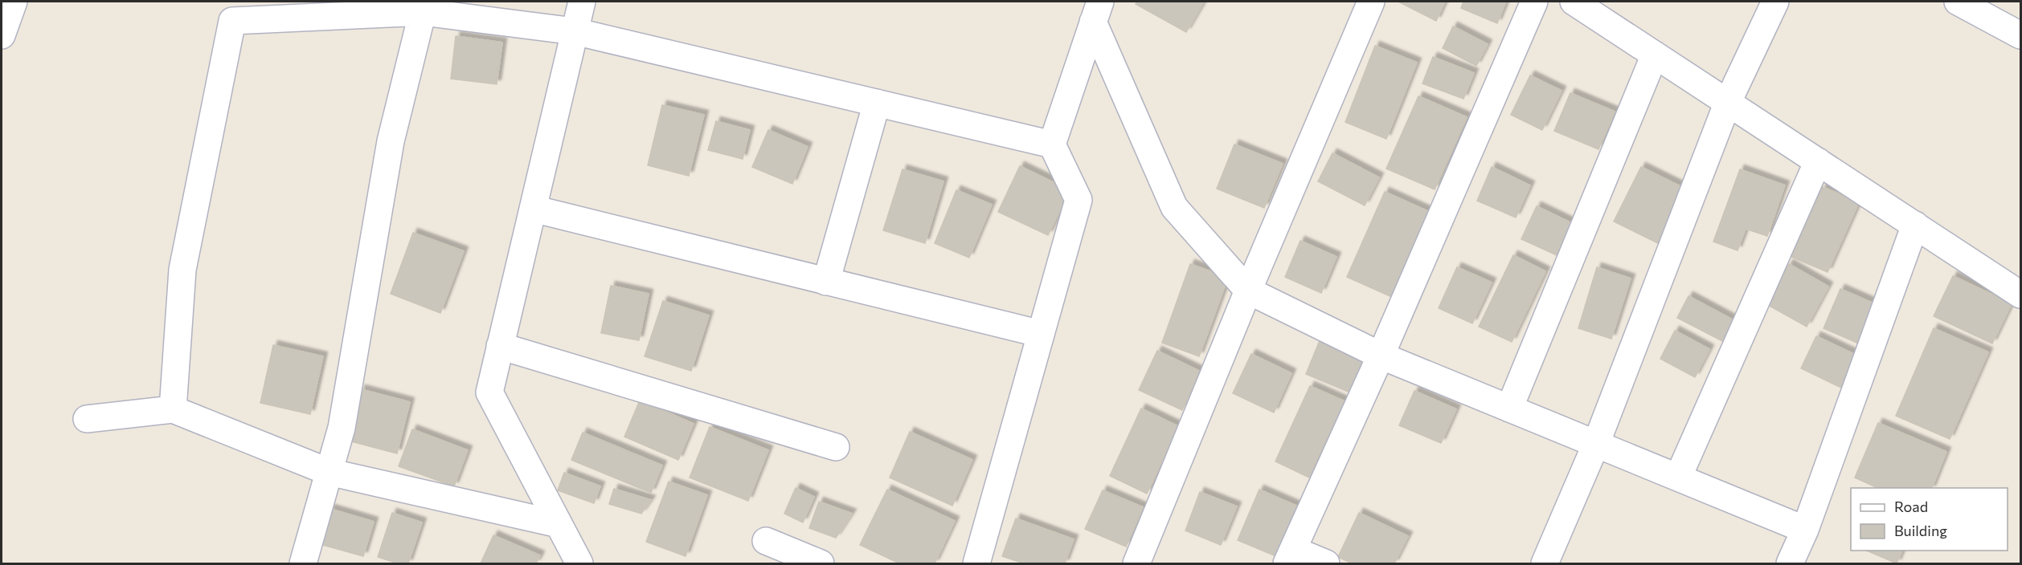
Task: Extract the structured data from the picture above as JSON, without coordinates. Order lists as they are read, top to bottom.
{
  "legend": ["Road", "Building"]
}
